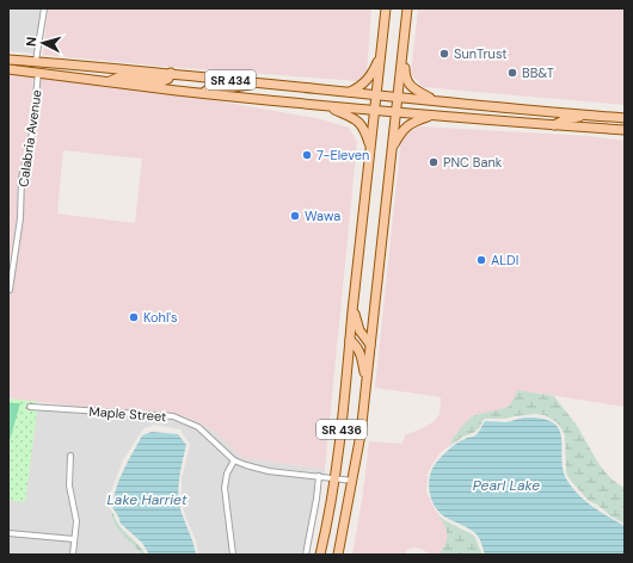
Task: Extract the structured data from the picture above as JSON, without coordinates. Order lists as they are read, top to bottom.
{
  "streets": {
    "main road": ["SR 434", "SR 436"],
    "street": ["Calabria Avenue", "Maple Street"]
  },
  "crossings": [
    ["SR 434", "Calabria Avenue"],
    ["SR 434", "SR 436"],
    ["Maple Street", "SR 436"]
  ],
  "water": ["Pearl Lake", "Lake Harriet"],
  "places": [
    "SunTrust",
    "BB&T",
    "7-Eleven",
    "PNC Bank",
    "Wawa",
    "ALDI",
    "Kohl's"
  ],
  "north": "left"
}
